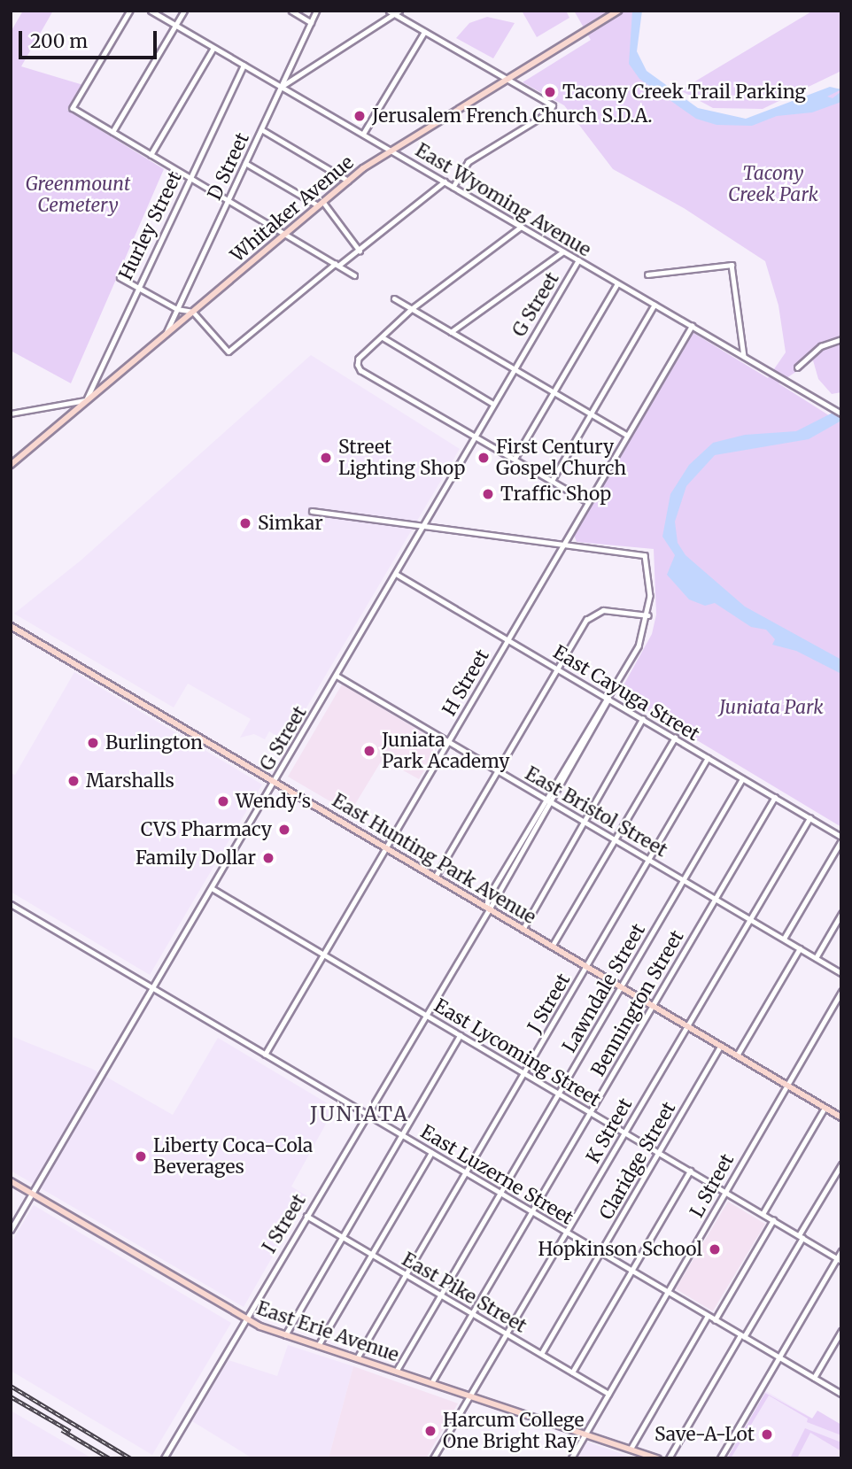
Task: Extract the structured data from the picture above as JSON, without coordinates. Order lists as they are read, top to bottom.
{
  "streets": {
    "main road": ["Whitaker Avenue", "East Hunting Park Avenue", "East Erie Avenue"],
    "street": [
      "D Street",
      "East Wyoming Avenue",
      "Hurley Street",
      "G Street",
      "H Street",
      "East Cayuga Street",
      "East Bristol Street",
      "Lawndale Street",
      "J Street",
      "Bennington Street",
      "East Lycoming Street",
      "K Street",
      "Claridge Street",
      "East Luzerne Street",
      "L Street",
      "I Street",
      "East Pike Street"
    ]
  },
  "crossings": [
    ["D Street", "East Wyoming Avenue"],
    ["D Street", "Whitaker Avenue"],
    ["East Wyoming Avenue", "Whitaker Avenue"],
    ["East Wyoming Avenue", "Hurley Street"],
    ["East Wyoming Avenue", "G Street"],
    ["East Wyoming Avenue", "H Street"],
    ["Whitaker Avenue", "Hurley Street"],
    ["G Street", "East Cayuga Street"],
    ["G Street", "East Bristol Street"],
    ["G Street", "East Hunting Park Avenue"],
    ["G Street", "East Lycoming Street"],
    ["G Street", "East Luzerne Street"],
    ["G Street", "East Erie Avenue"],
    ["H Street", "East Cayuga Street"],
    ["H Street", "East Bristol Street"],
    ["H Street", "East Hunting Park Avenue"],
    ["H Street", "East Lycoming Street"],
    ["H Street", "East Luzerne Street"],
    ["H Street", "I Street"],
    ["East Cayuga Street", "Lawndale Street"],
    ["East Cayuga Street", "J Street"],
    ["East Cayuga Street", "Bennington Street"],
    ["East Cayuga Street", "K Street"],
    ["East Cayuga Street", "I Street"],
    ["East Bristol Street", "Lawndale Street"],
    ["East Bristol Street", "J Street"],
    ["East Bristol Street", "Bennington Street"],
    ["East Bristol Street", "K Street"],
    ["East Bristol Street", "I Street"],
    ["East Hunting Park Avenue", "Lawndale Street"],
    ["East Hunting Park Avenue", "J Street"],
    ["East Hunting Park Avenue", "Bennington Street"],
    ["East Hunting Park Avenue", "K Street"],
    ["East Hunting Park Avenue", "Claridge Street"],
    ["East Hunting Park Avenue", "L Street"],
    ["East Hunting Park Avenue", "I Street"],
    ["Lawndale Street", "East Lycoming Street"],
    ["Lawndale Street", "East Luzerne Street"],
    ["Lawndale Street", "East Pike Street"],
    ["Lawndale Street", "East Erie Avenue"],
    ["J Street", "East Lycoming Street"],
    ["J Street", "East Luzerne Street"],
    ["J Street", "East Pike Street"],
    ["J Street", "East Erie Avenue"],
    ["Bennington Street", "East Lycoming Street"],
    ["Bennington Street", "East Luzerne Street"],
    ["Bennington Street", "East Pike Street"],
    ["Bennington Street", "East Erie Avenue"],
    ["East Lycoming Street", "K Street"],
    ["East Lycoming Street", "Claridge Street"],
    ["East Lycoming Street", "L Street"],
    ["East Lycoming Street", "I Street"],
    ["K Street", "East Luzerne Street"],
    ["K Street", "East Pike Street"],
    ["K Street", "East Erie Avenue"],
    ["Claridge Street", "East Luzerne Street"],
    ["Claridge Street", "East Pike Street"],
    ["East Luzerne Street", "L Street"],
    ["East Luzerne Street", "I Street"],
    ["L Street", "East Pike Street"],
    ["L Street", "East Erie Avenue"],
    ["I Street", "East Pike Street"],
    ["I Street", "East Erie Avenue"]
  ],
  "districts": ["JUNIATA"],
  "parks": ["Tacony Creek Park", "Greenmount Cemetery", "Juniata Park"],
  "places": [
    "Tacony Creek Trail Parking",
    "Jerusalem French Church S.D.A.",
    "Street Lighting Shop",
    "First Century Gospel Church",
    "Traffic Shop",
    "Simkar",
    "Burlington",
    "Juniata Park Academy",
    "Marshalls",
    "Wendy's",
    "CVS Pharmacy",
    "Family Dollar",
    "Liberty Coca-Cola Beverages",
    "Hopkinson School",
    "Harcum College One Bright Ray",
    "Save-A-Lot"
  ],
  "scale_bar": "200 m"
}
